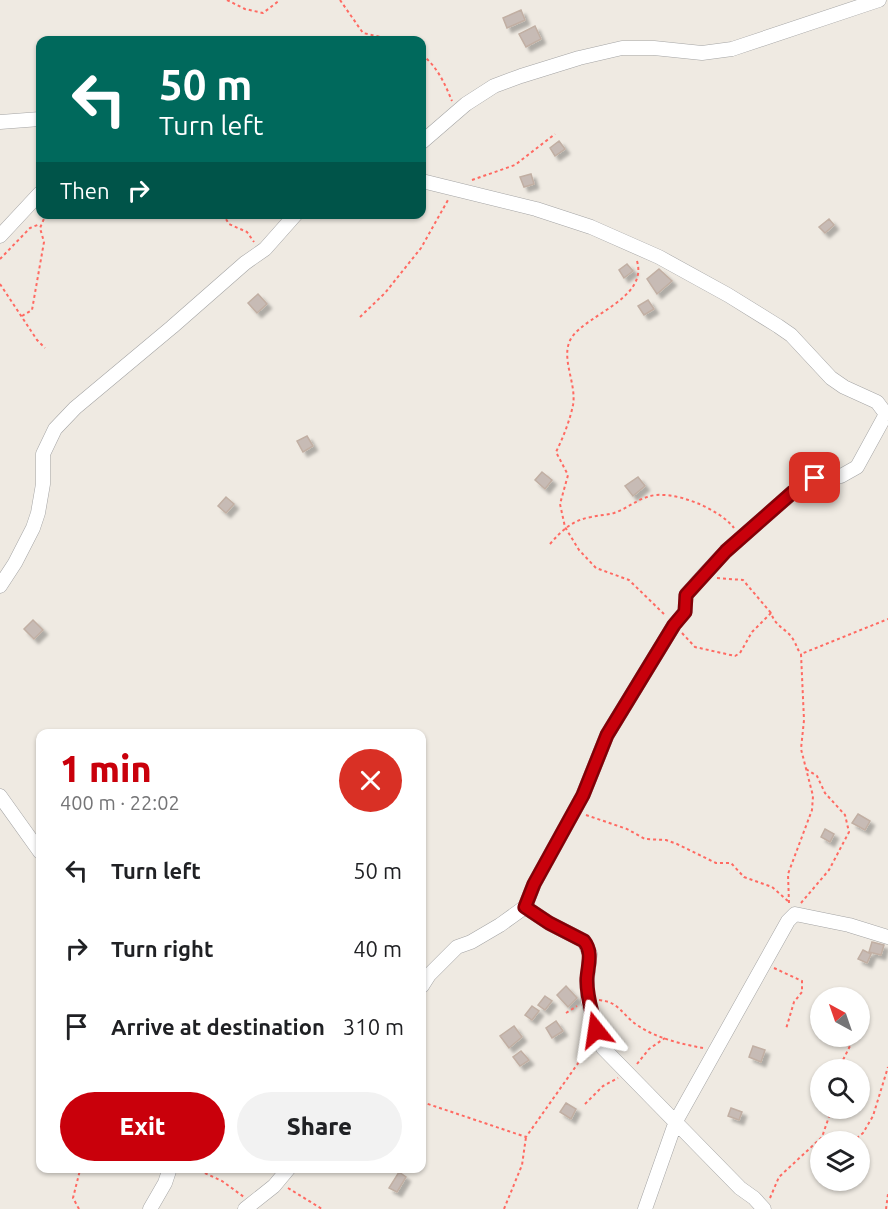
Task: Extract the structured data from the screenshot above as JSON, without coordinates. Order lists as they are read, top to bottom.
{
  "north": "top left",
  "page": {
    "turn": ["50 m", "Turn left"],
    "then": "Then",
    "heading": ["1 min", "400 m · 22:02"],
    "list": [
      {
        "name": "Turn left",
        "value": "50 m"
      },
      {
        "name": "Turn right",
        "value": "40 m"
      },
      {
        "name": "Arrive at destination",
        "value": "310 m"
      }
    ],
    "buttons": ["Exit", "Share"]
  }
}
